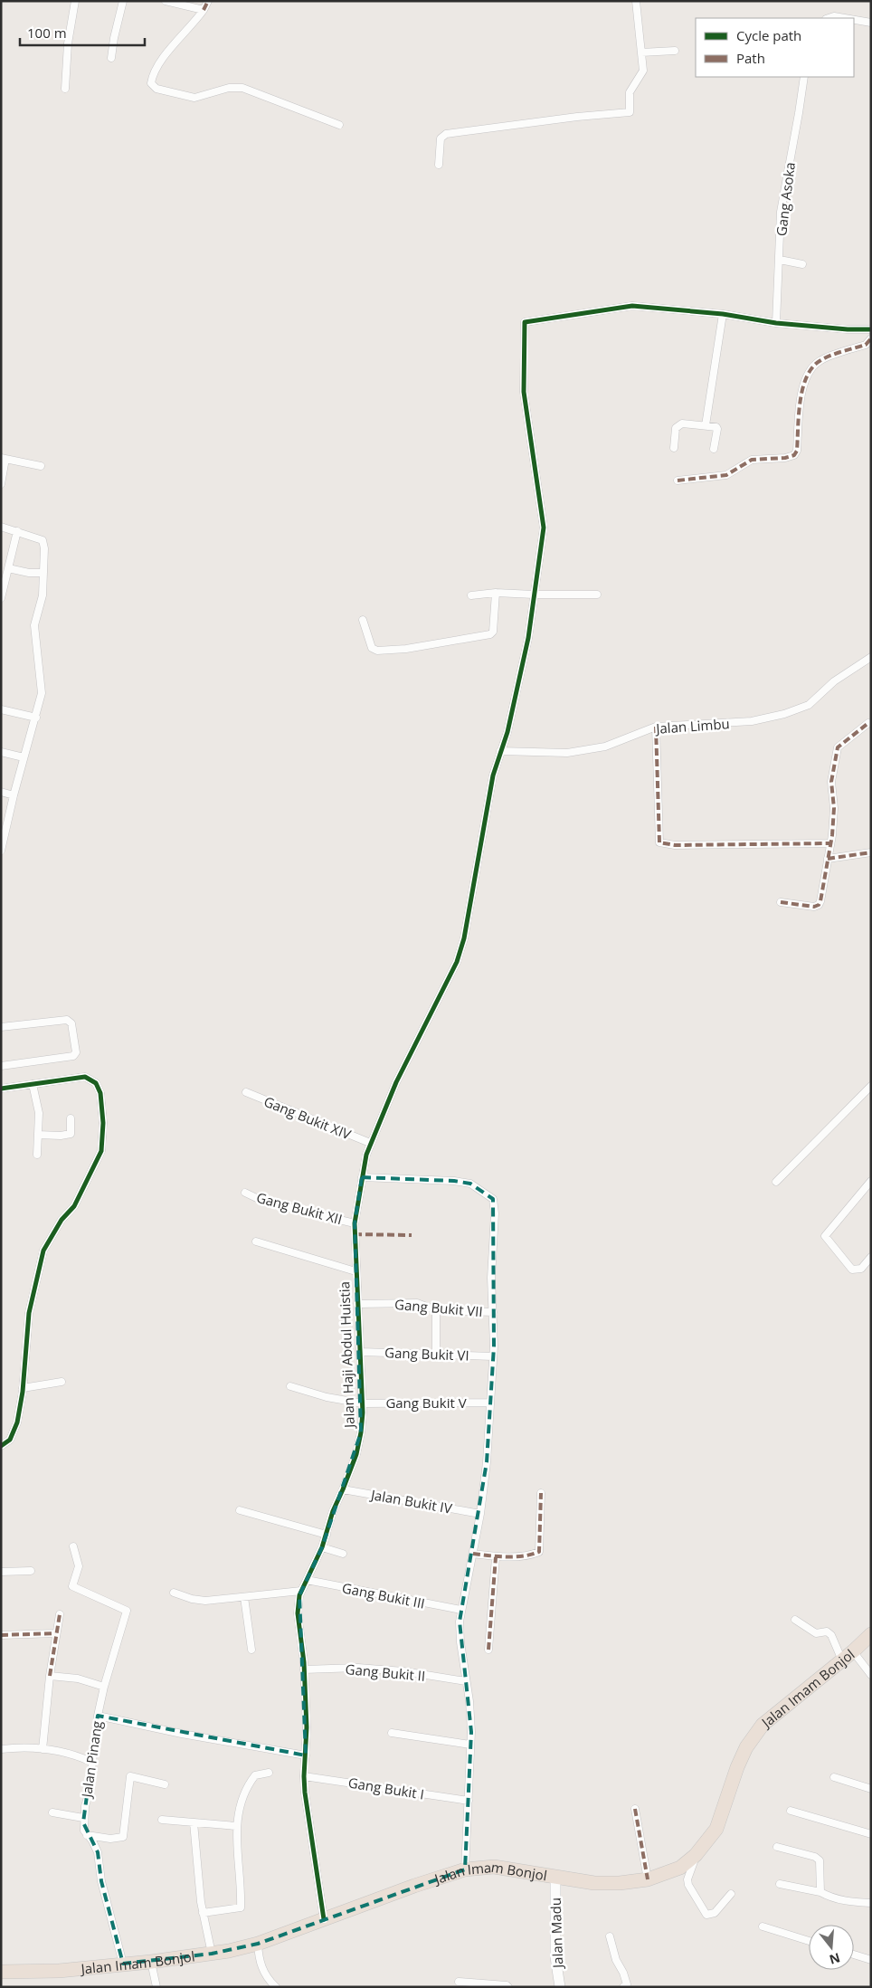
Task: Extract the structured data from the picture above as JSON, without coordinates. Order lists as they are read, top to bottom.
{
  "streets": {
    "highway": ["Jalan Imam Bonjol"],
    "street": [
      "Gang Asoka",
      "Jalan Limbu",
      "Gang Bukit XIV",
      "Gang Bukit XII",
      "Gang Bukit VII",
      "Gang Bukit VI",
      "Jalan Haji Abdul Huistia",
      "Gang Bukit V",
      "Jalan Bukit IV",
      "Gang Bukit III",
      "Gang Bukit II",
      "Jalan Pinang",
      "Gang Bukit I",
      "Jalan Madu"
    ]
  },
  "crossings": [
    ["Jalan Limbu", "Jalan Haji Abdul Huistia"],
    ["Gang Bukit XIV", "Jalan Haji Abdul Huistia"],
    ["Gang Bukit XII", "Jalan Haji Abdul Huistia"],
    ["Gang Bukit VII", "Jalan Haji Abdul Huistia"],
    ["Gang Bukit VI", "Jalan Haji Abdul Huistia"],
    ["Jalan Haji Abdul Huistia", "Gang Bukit V"],
    ["Jalan Haji Abdul Huistia", "Jalan Bukit IV"],
    ["Jalan Haji Abdul Huistia", "Gang Bukit III"],
    ["Jalan Haji Abdul Huistia", "Gang Bukit II"],
    ["Jalan Haji Abdul Huistia", "Jalan Imam Bonjol"],
    ["Jalan Haji Abdul Huistia", "Gang Bukit I"],
    ["Jalan Imam Bonjol", "Jalan Pinang"],
    ["Jalan Imam Bonjol", "Jalan Madu"]
  ],
  "legend": ["Cycle path", "Path"],
  "scale_bar": "100 m",
  "north": "bottom"
}
